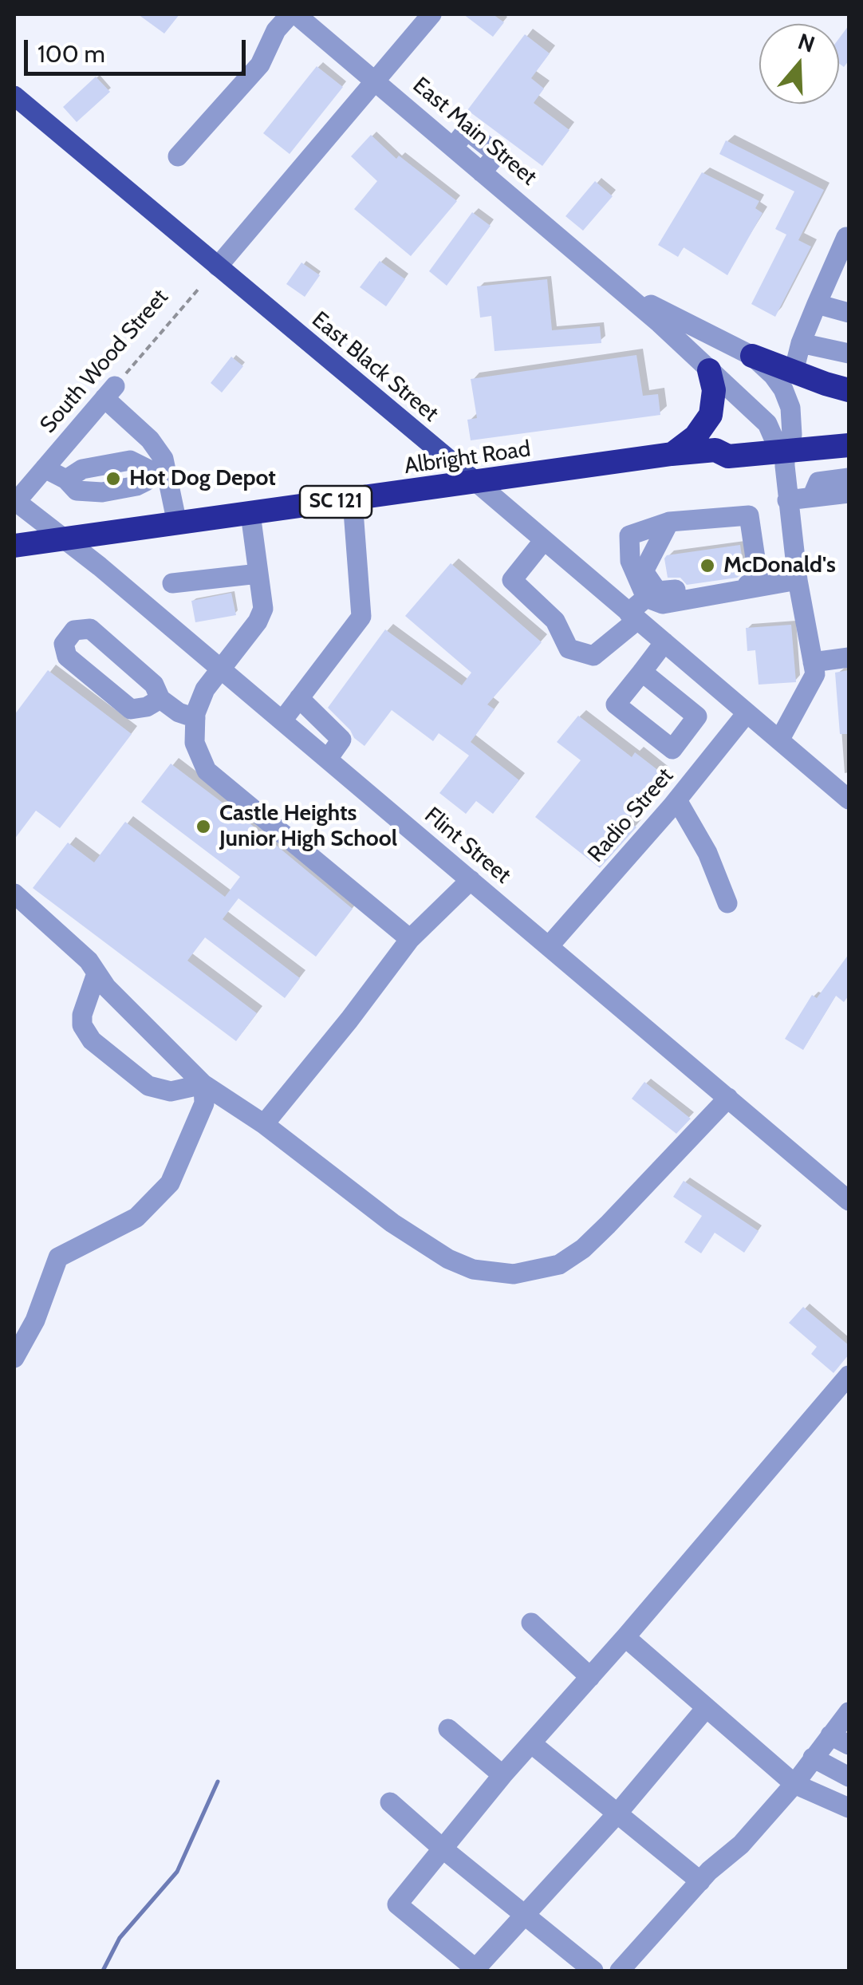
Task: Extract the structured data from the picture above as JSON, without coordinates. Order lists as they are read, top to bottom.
{
  "streets": {
    "highway": ["Albright Road", "SC 121"],
    "main road": ["East Black Street"],
    "street": [
      "East Main Street",
      "South Wood Street",
      "Radio Street",
      "Flint Street"
    ]
  },
  "crossings": [
    ["East Main Street", "Albright Road"],
    ["South Wood Street", "Flint Street"],
    ["East Black Street", "Albright Road"],
    ["East Black Street", "Radio Street"],
    ["Albright Road", "Flint Street"],
    ["Radio Street", "Flint Street"]
  ],
  "places": ["Hot Dog Depot", "McDonald's", "Castle Heights Junior High School"],
  "scale_bar": "100 m",
  "north": "top"
}
